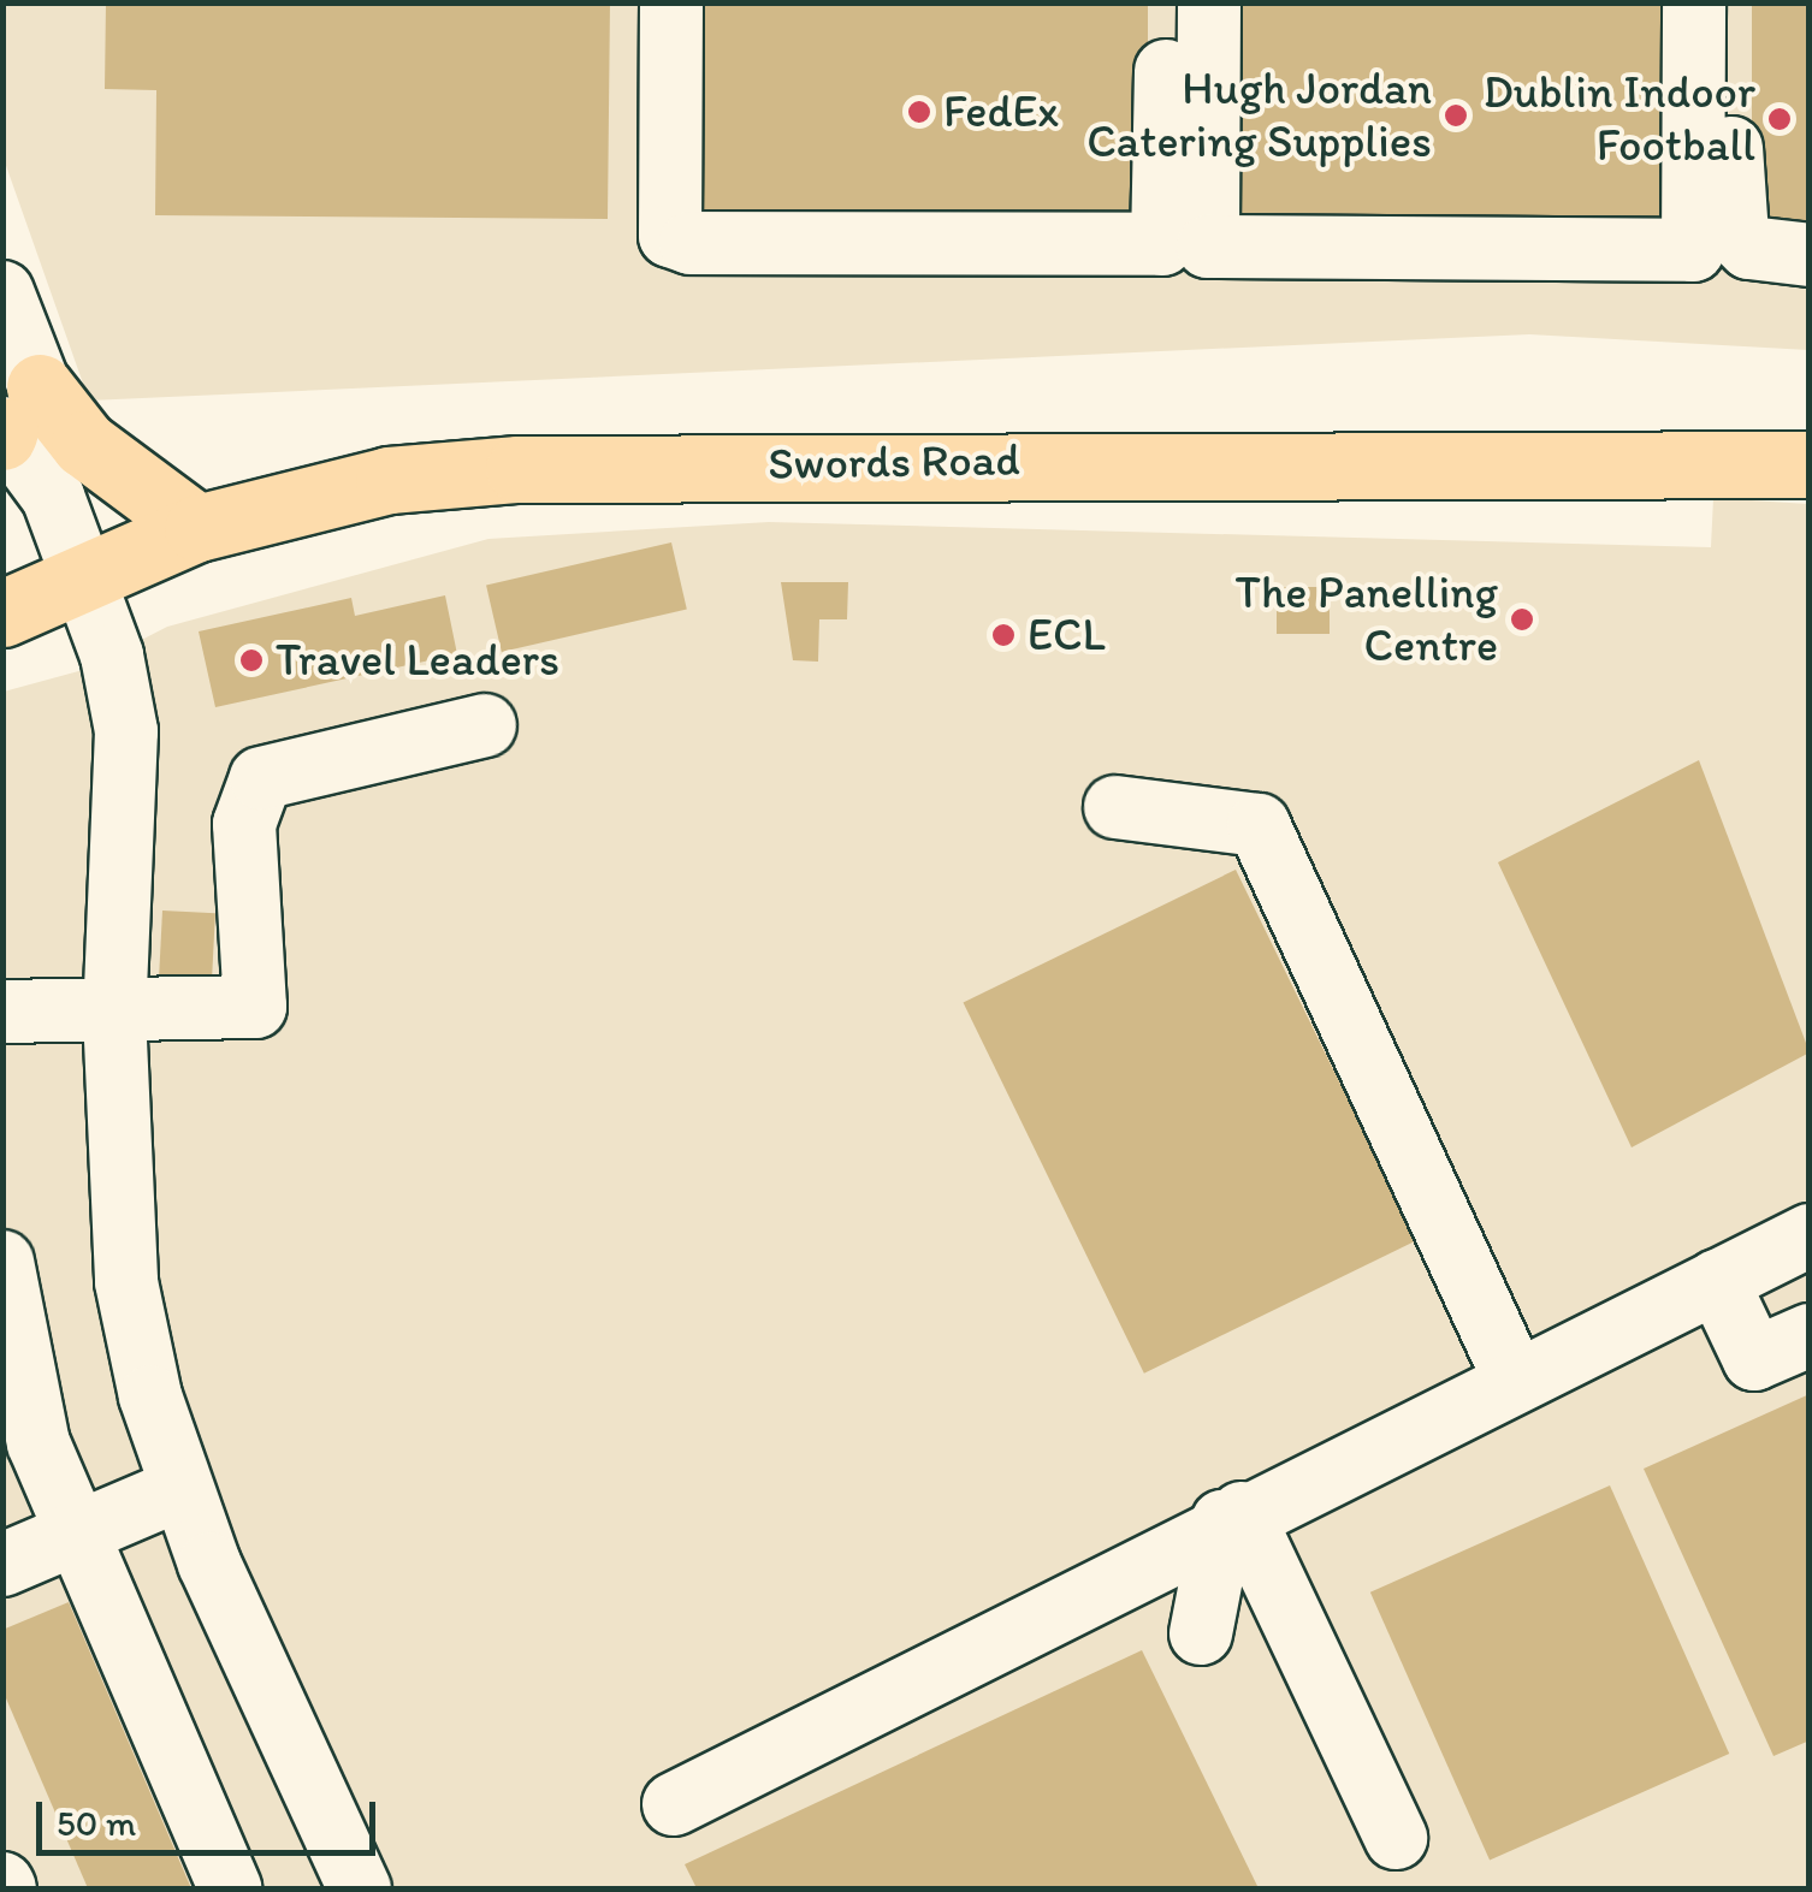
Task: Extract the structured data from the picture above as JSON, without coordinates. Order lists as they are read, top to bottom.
{
  "streets": {
    "main road": ["Swords Road"]
  },
  "places": [
    "FedEx",
    "Hugh Jordan Catering Supplies",
    "Dublin Indoor Football",
    "The Panelling Centre",
    "ECL",
    "Travel Leaders"
  ],
  "scale_bar": "50 m"
}
